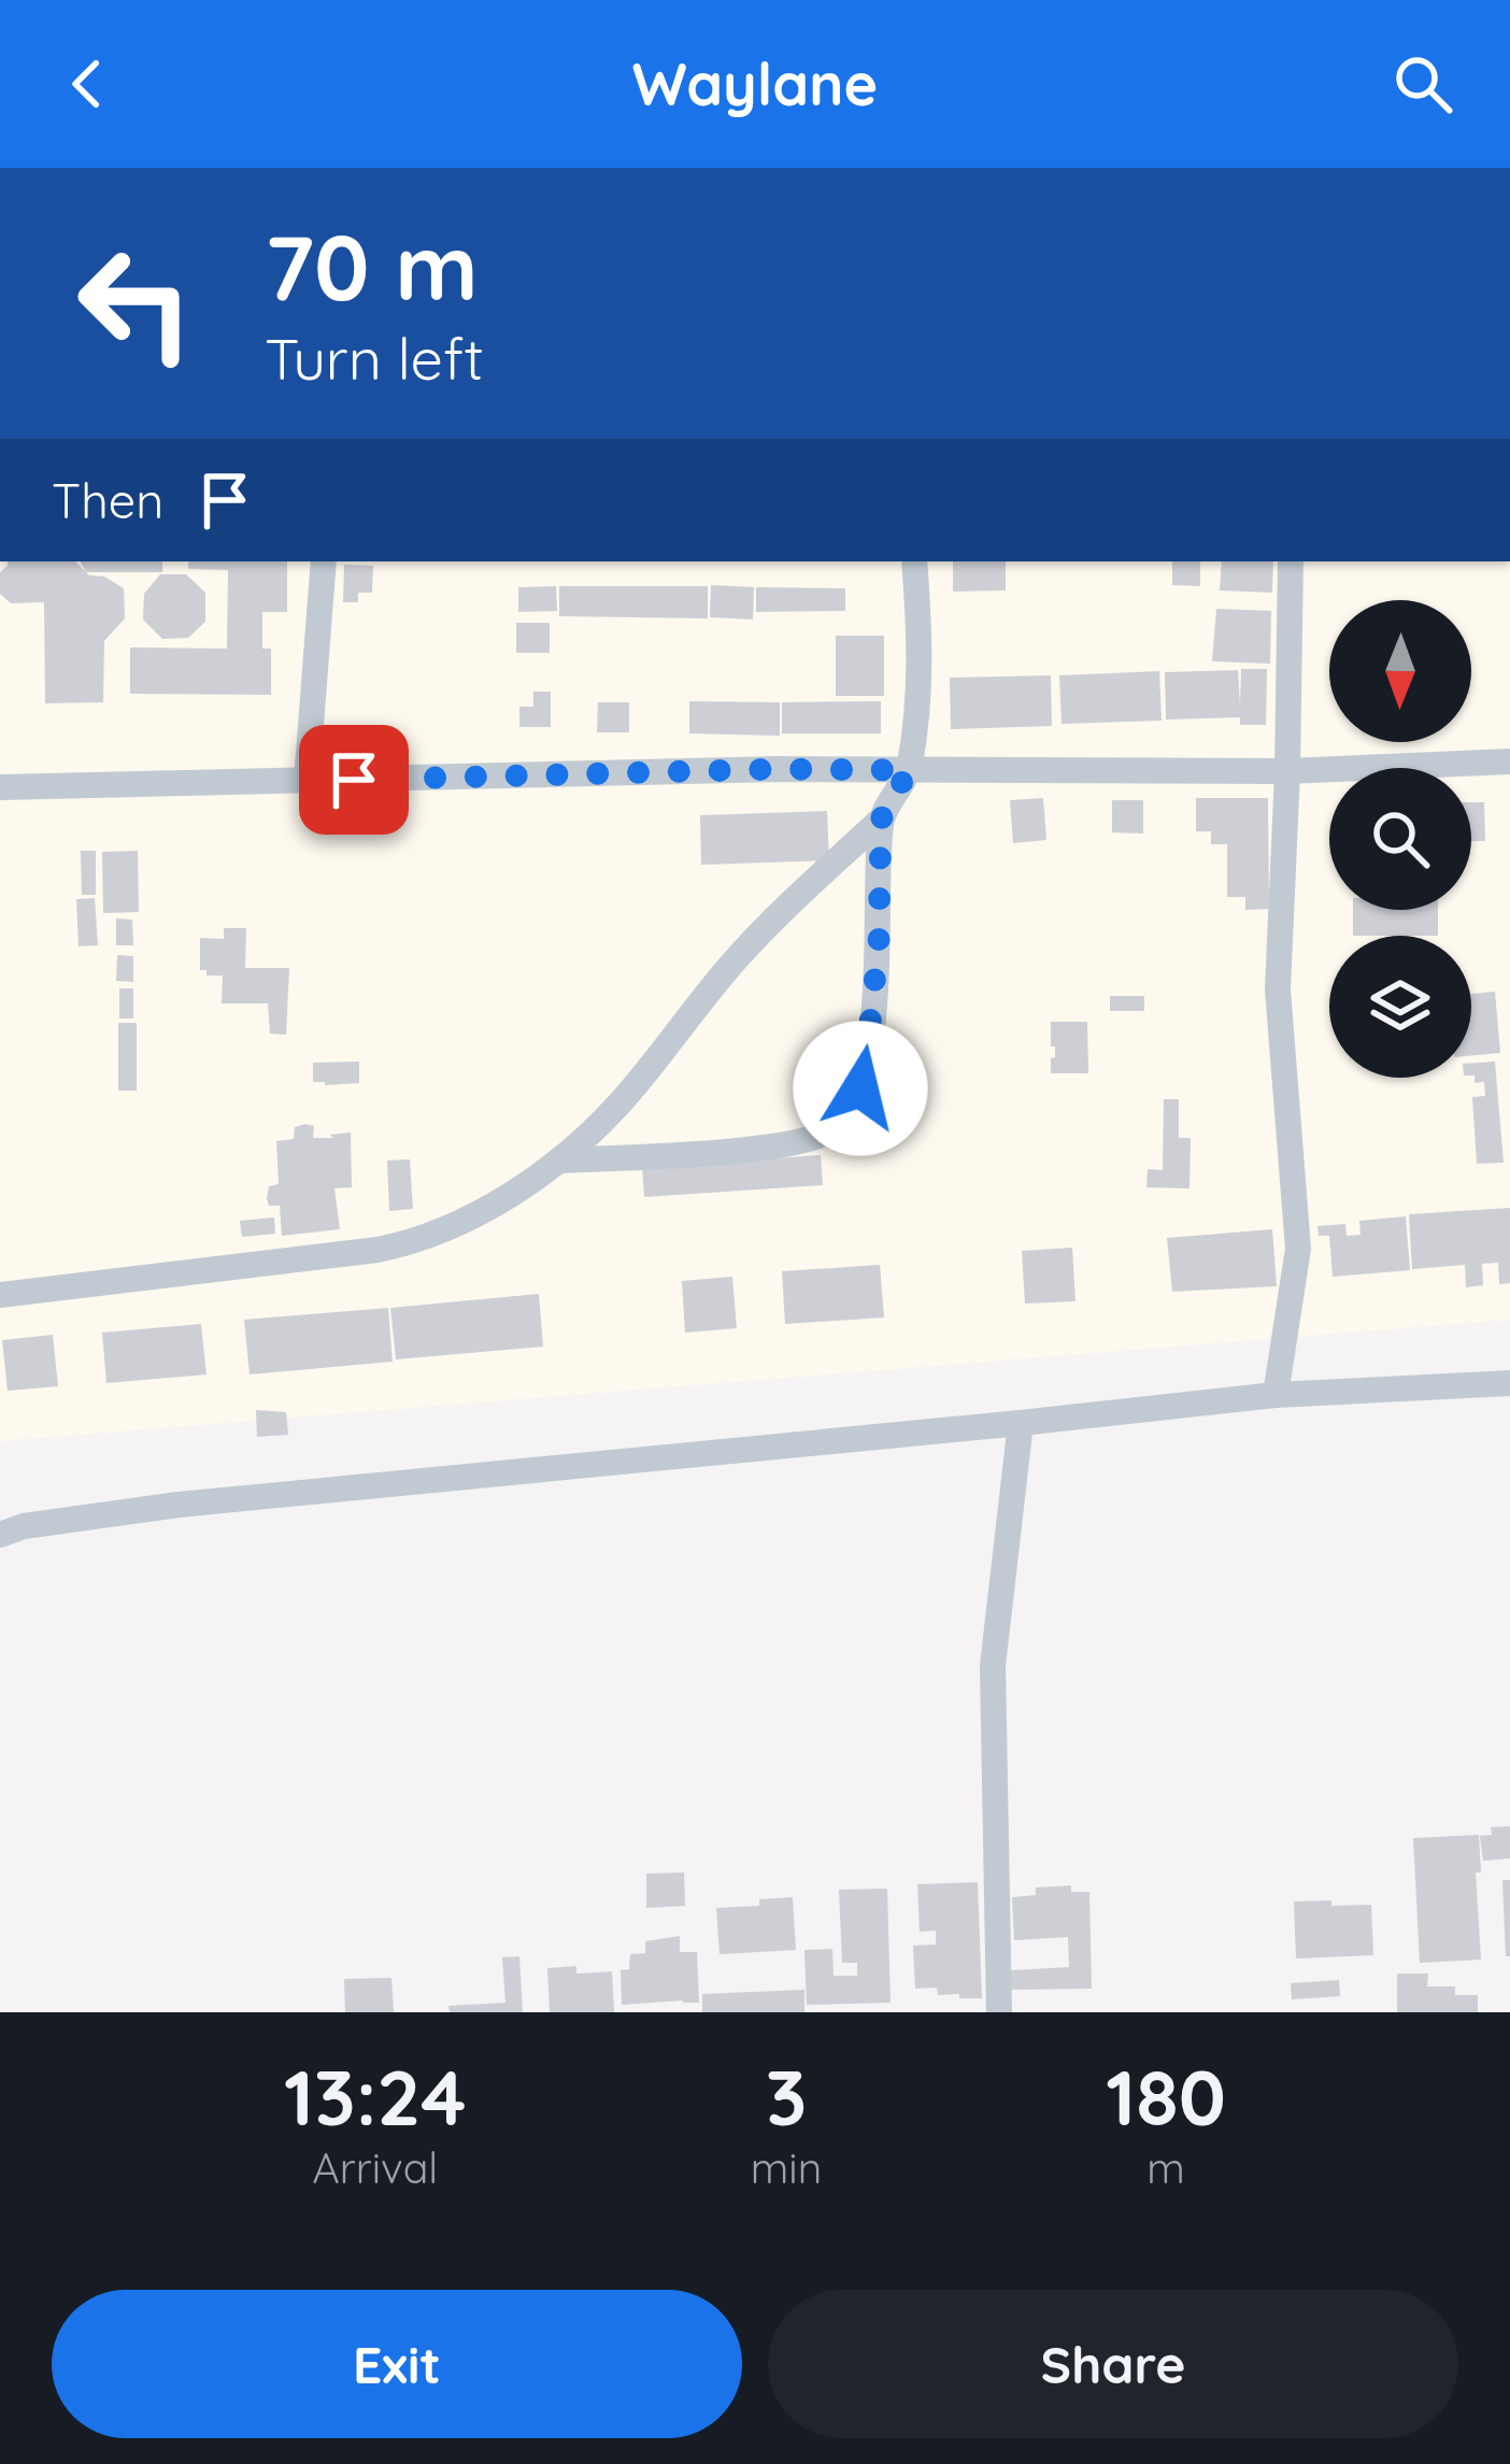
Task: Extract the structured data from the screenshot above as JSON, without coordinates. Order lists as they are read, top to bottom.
{
  "north": "bottom",
  "page": {
    "header": "Waylane",
    "turn": ["70 m", "Turn left"],
    "then": "Then",
    "eta": [
      "13:24",
      "Arrival",
      "3",
      "min",
      "180",
      "m"
    ],
    "buttons": ["Exit", "Share"]
  }
}
